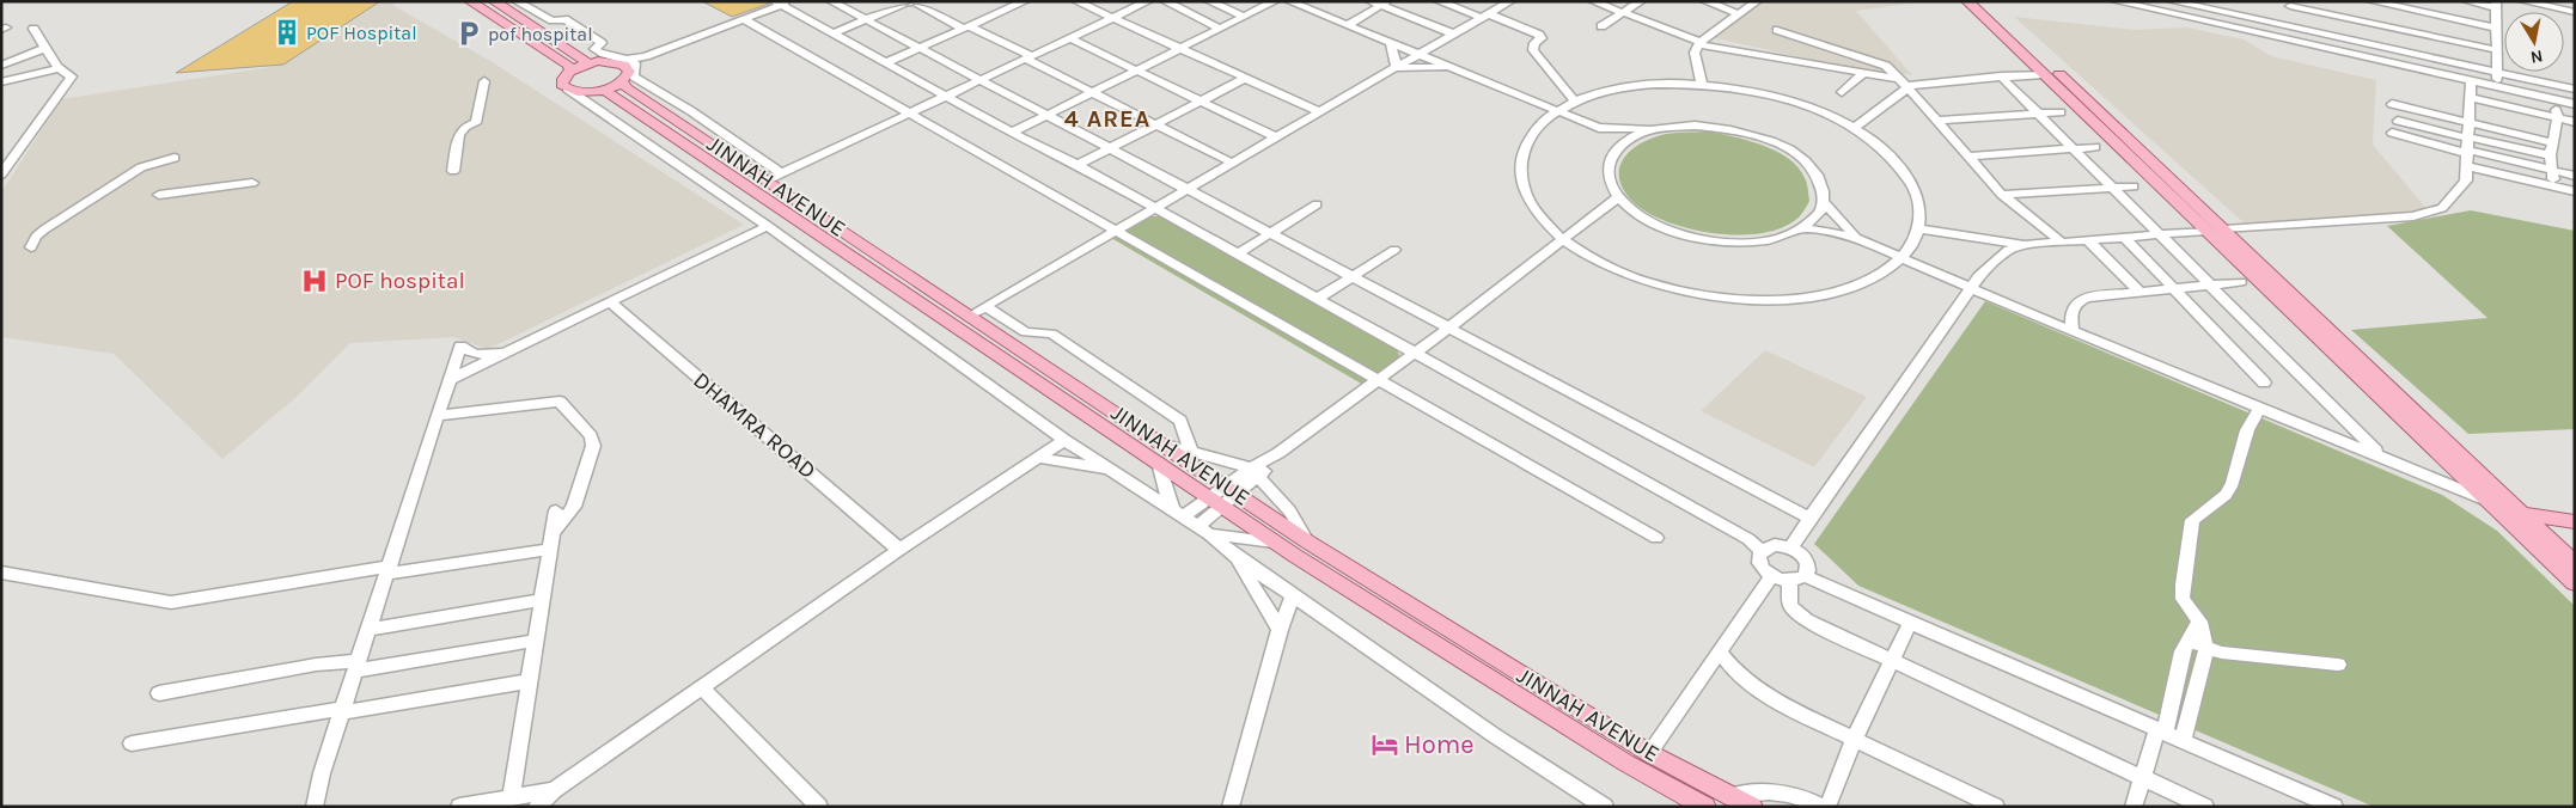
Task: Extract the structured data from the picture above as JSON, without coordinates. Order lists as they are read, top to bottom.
{
  "streets": {
    "main road": ["JINNAH AVENUE"],
    "street": ["DHAMRA ROAD"]
  },
  "districts": ["4 AREA"],
  "places": {
    "building": ["POF Hospital"],
    "parking": ["pof hospital"],
    "hospital": ["POF hospital"],
    "hotel": ["Home"]
  },
  "north": "bottom"
}
